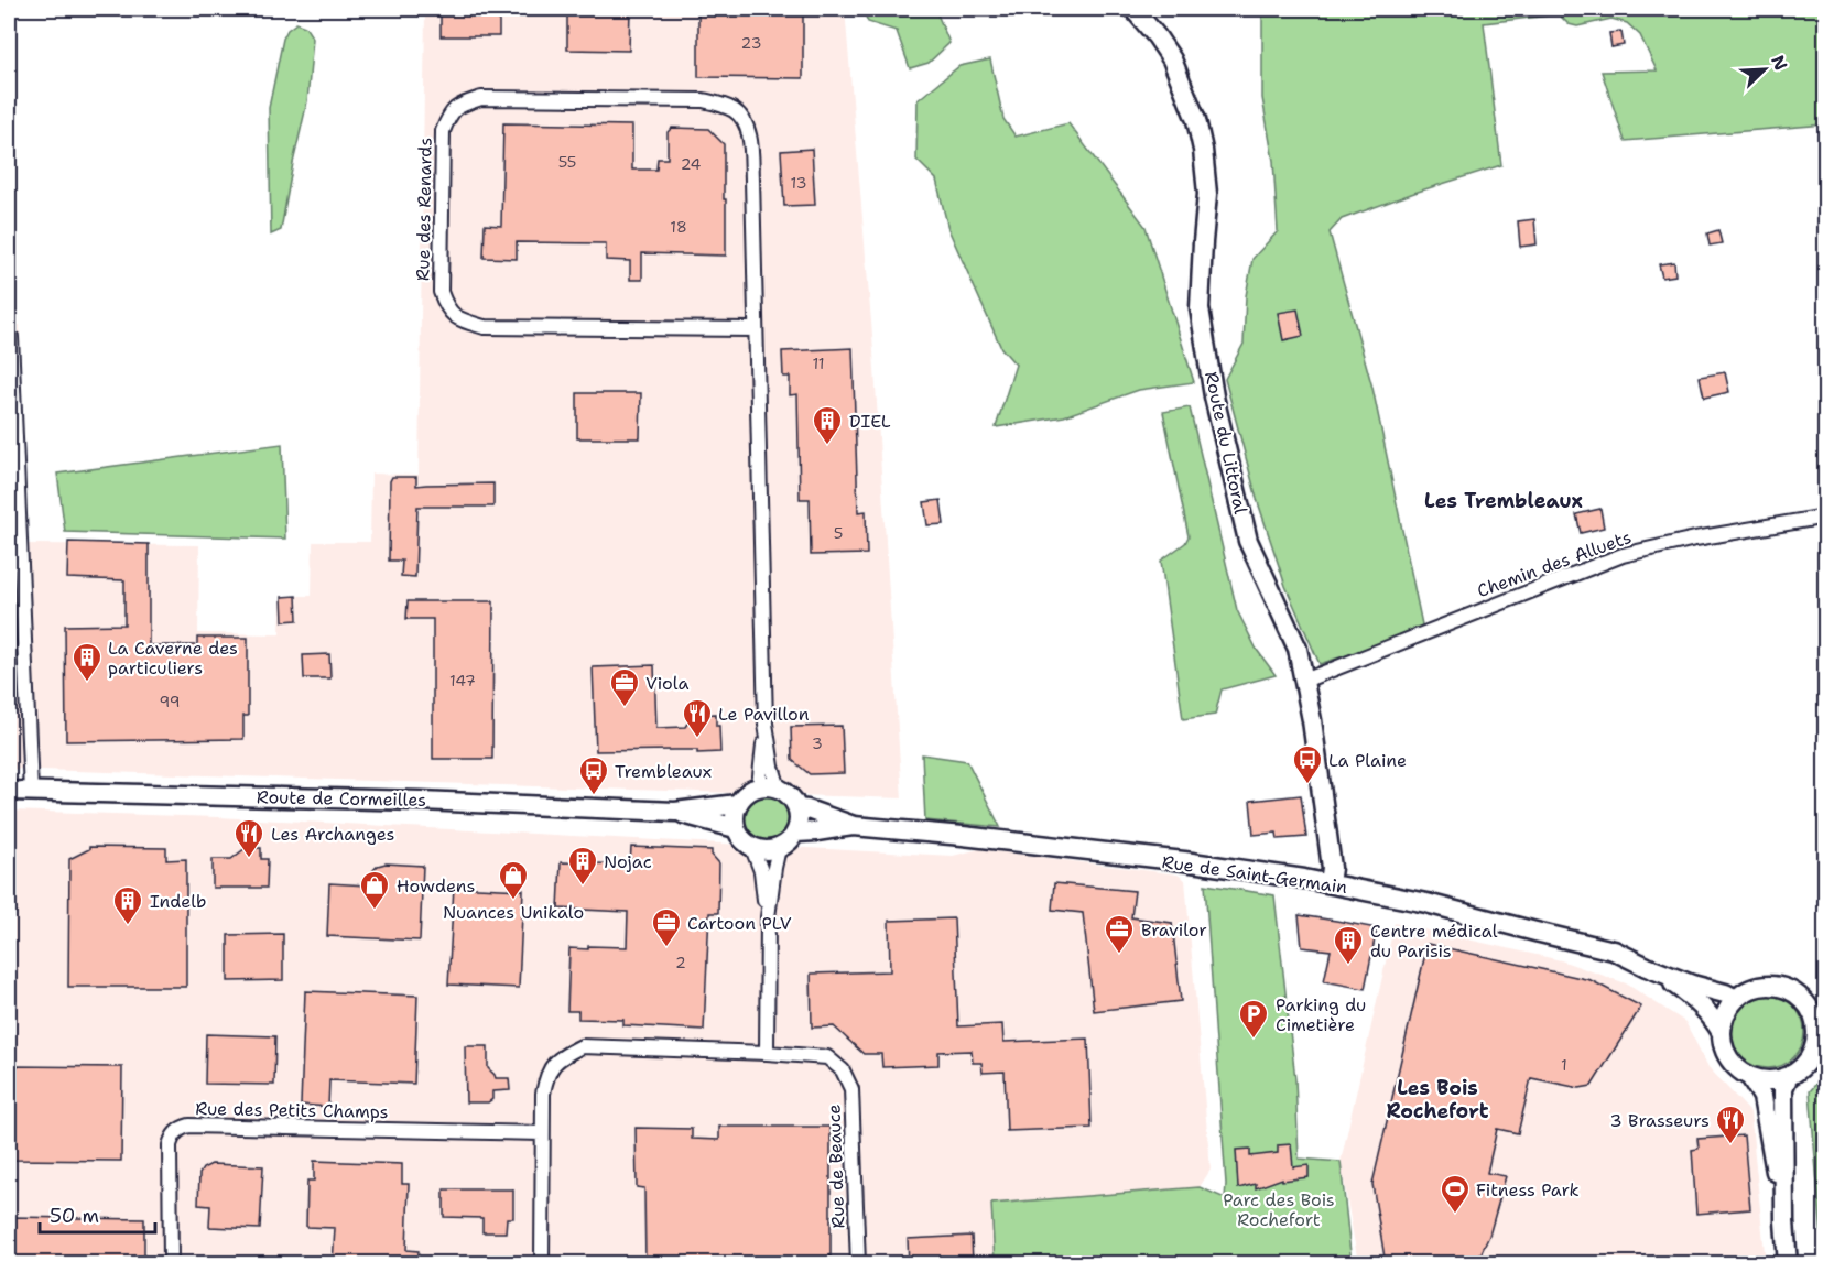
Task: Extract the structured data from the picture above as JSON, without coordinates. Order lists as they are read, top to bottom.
{
  "streets": {
    "main road": ["Route du Littoral", "Route de Cormeilles", "Rue de Saint-Germain"],
    "street": [
      "Rue des Renards",
      "Chemin des Alluets",
      "Rue des Petits Champs",
      "Rue de Beauce"
    ]
  },
  "crossings": [
    ["Rue des Renards", "Route de Cormeilles"],
    ["Rue des Renards", "Rue de Saint-Germain"],
    ["Route du Littoral", "Chemin des Alluets"],
    ["Route du Littoral", "Rue de Saint-Germain"],
    ["Route de Cormeilles", "Rue de Saint-Germain"],
    ["Rue des Petits Champs", "Rue de Beauce"]
  ],
  "districts": ["Les Trembleaux", "Les Bois Rochefort"],
  "parks": ["Parc des Bois Rochefort"],
  "places": {
    "building": [
      "DIEL",
      "La Caverne des particuliers",
      "Nojac",
      "Indelb",
      "Centre médical du Parisis"
    ],
    "office": ["Viola", "Cartoon PLV", "Bravilor"],
    "restaurant": ["Le Pavillon", "Les Archanges", "3 Brasseurs"],
    "bus stop": ["La Plaine", "Trembleaux"],
    "shop": ["Nuances Unikalo", "Howdens"],
    "parking": ["Parking du Cimetière"],
    "sports": ["Fitness Park"]
  },
  "house_numbers": [
    "23",
    "55",
    "24",
    "13",
    "18",
    "11",
    "5",
    "147",
    "99",
    "3",
    "2",
    "1"
  ],
  "scale_bar": "50 m",
  "north": "top right"
}
